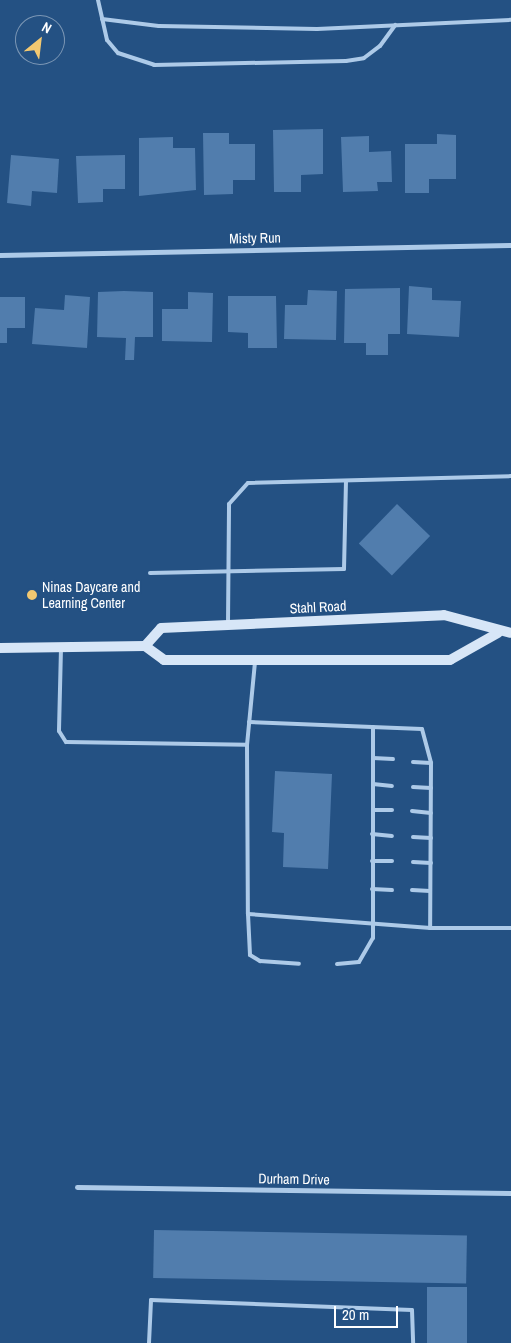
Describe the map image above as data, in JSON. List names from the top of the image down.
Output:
{
  "streets": {
    "street": ["Misty Run", "Stahl Road", "Durham Drive"]
  },
  "places": ["Ninas Daycare and Learning Center"],
  "scale_bar": "20 m",
  "north": "top right"
}
